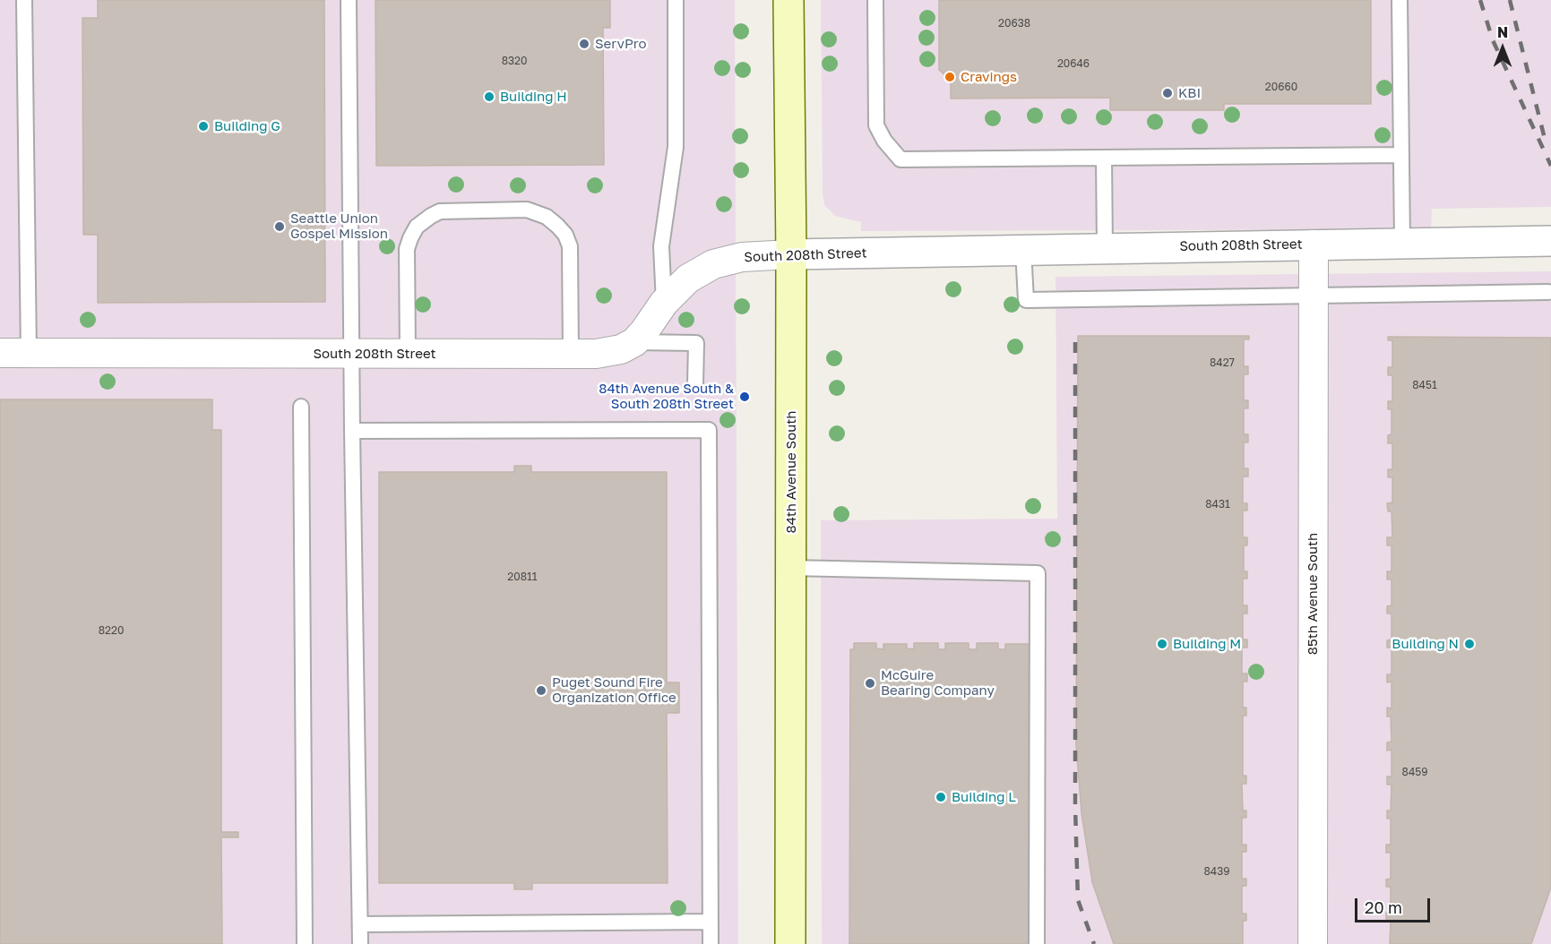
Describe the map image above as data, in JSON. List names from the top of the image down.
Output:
{
  "streets": {
    "main road": ["84th Avenue South"],
    "street": ["South 208th Street", "85th Avenue South"]
  },
  "crossings": [
    ["South 208th Street", "84th Avenue South"],
    ["South 208th Street", "85th Avenue South"]
  ],
  "places": [
    "ServPro",
    "Cravings",
    "KBI",
    "Building H",
    "Building G",
    "Seattle Union Gospel Mission",
    "84th Avenue South & South 208th Street",
    "Building M",
    "Building N",
    "McGuire Bearing Company",
    "Puget Sound Fire Organization Office",
    "Building L"
  ],
  "house_numbers": [
    "20638",
    "8320",
    "20646",
    "20660",
    "8427",
    "8451",
    "8431",
    "20811",
    "8220",
    "8459",
    "8439"
  ],
  "scale_bar": "20 m",
  "north": "top"
}
